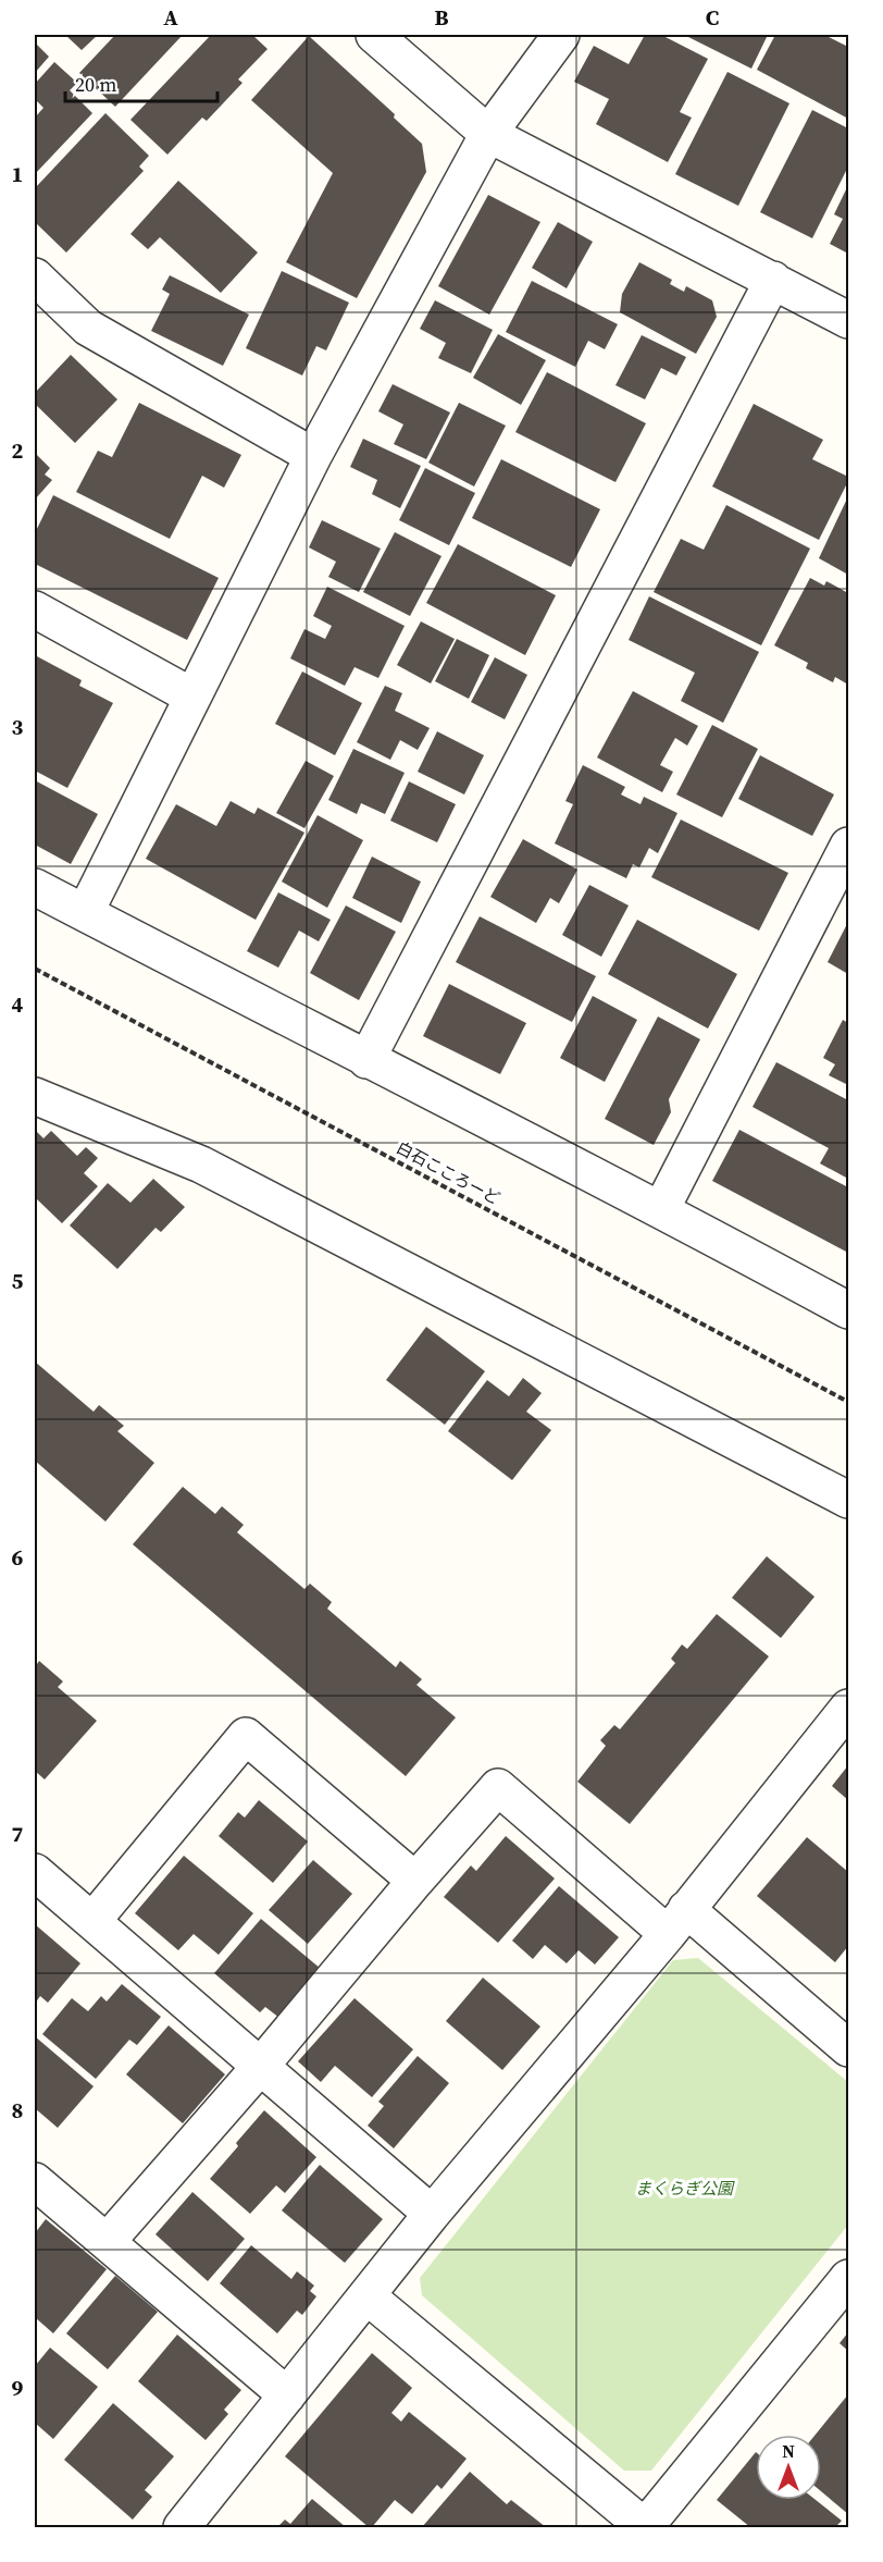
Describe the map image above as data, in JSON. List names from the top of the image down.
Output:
{
  "streets": {
    "path": ["白石こころーど"]
  },
  "parks": ["まくらぎ公園"],
  "scale_bar": "20 m",
  "north": "top",
  "grid": {
    "columns": ["A", "B", "C"],
    "rows": [
      "1",
      "2",
      "3",
      "4",
      "5",
      "6",
      "7",
      "8",
      "9"
    ]
  }
}
